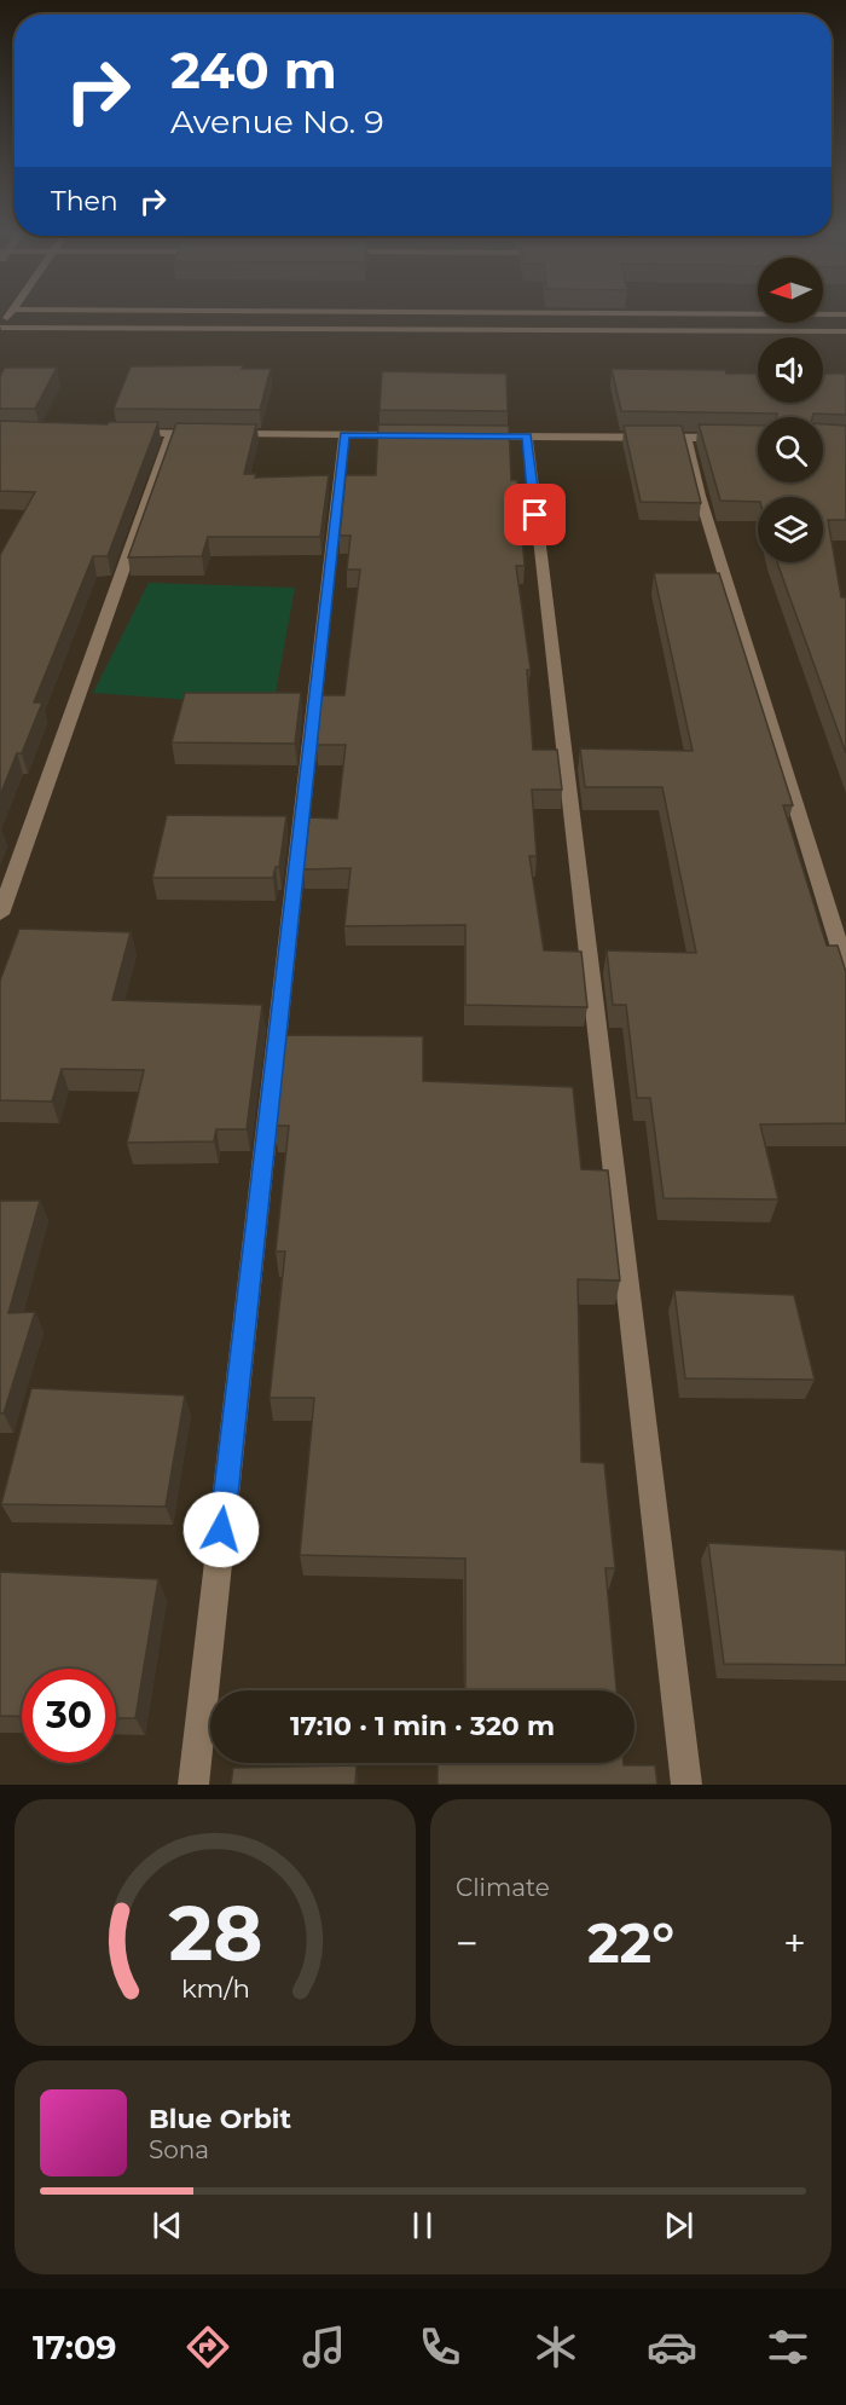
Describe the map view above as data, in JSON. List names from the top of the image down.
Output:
{
  "north": "left",
  "page": {
    "turn": ["240 m", "Avenue No. 9"],
    "then": "Then",
    "limit": "30",
    "trip": "17:10 · 1 min · 320 m",
    "tile": "Climate",
    "heat": ["−", "22°", "+"],
    "song": ["Blue Orbit", "Sona"],
    "tabs": "17:09",
    "gauge": ["28", "km/h"]
  }
}
